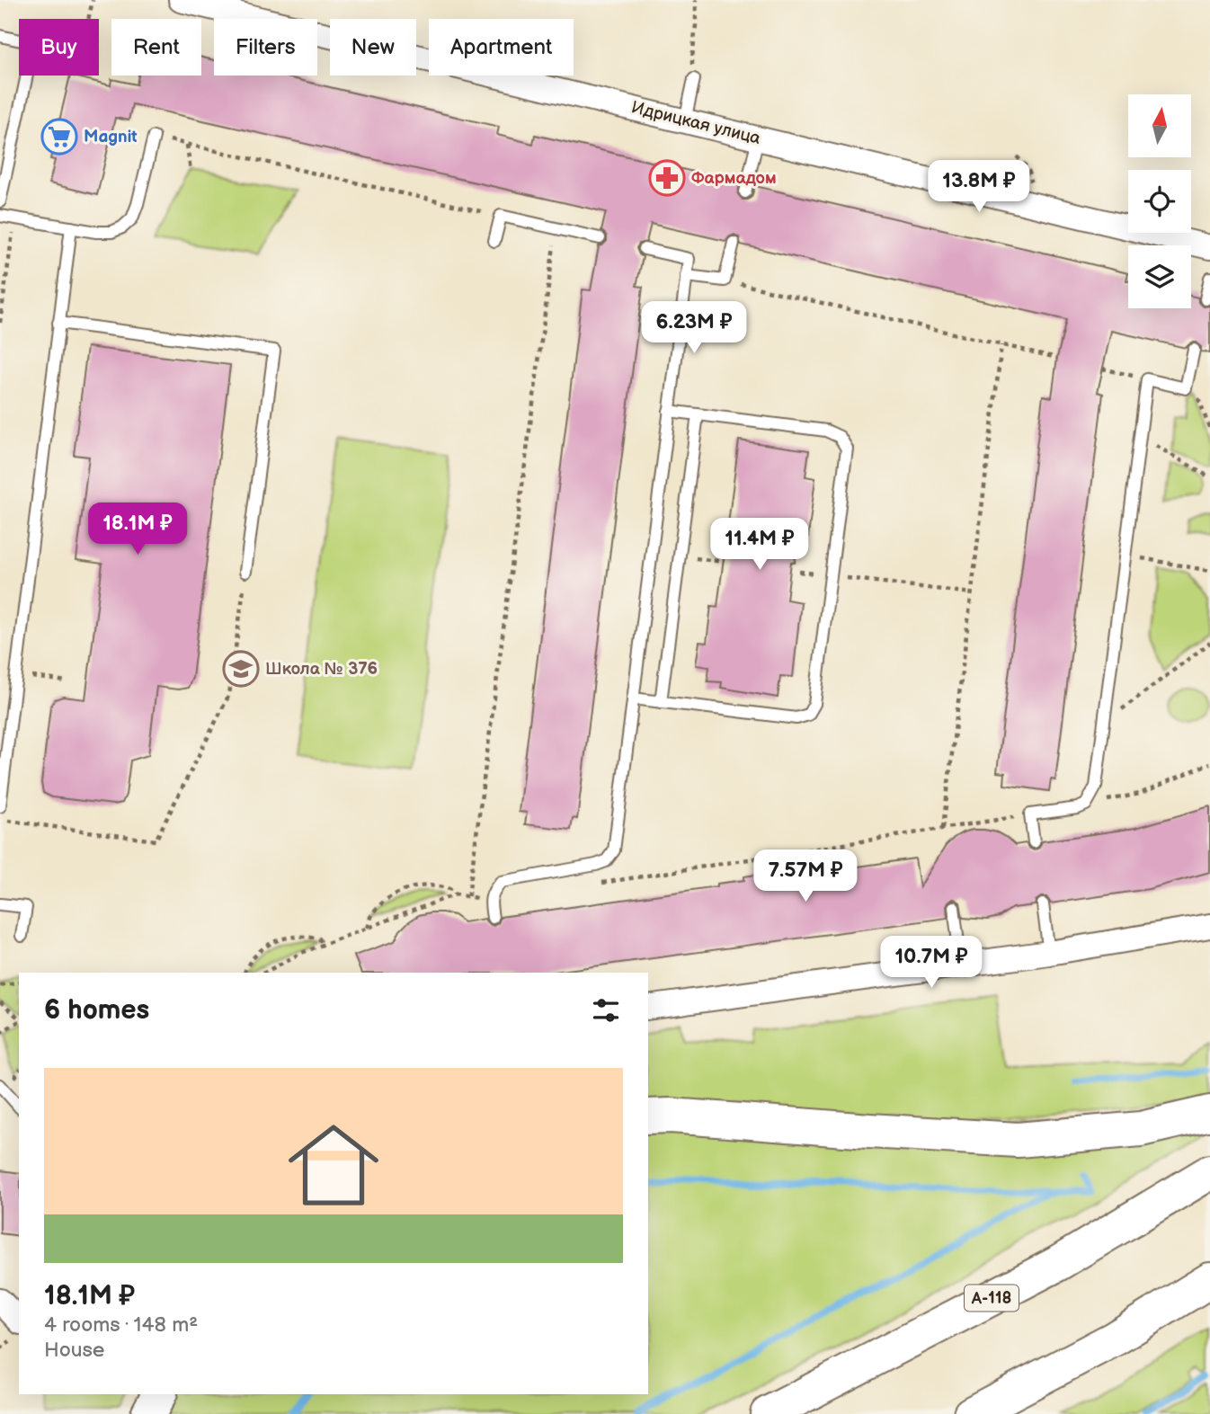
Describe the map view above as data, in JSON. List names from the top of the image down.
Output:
{
  "streets": {
    "highway": ["А-118"],
    "street": ["Идрицкая улица"]
  },
  "places": {
    "supermarket": ["Magnit"],
    "pharmacy": ["Фармадом"],
    "school or university": ["Школа № 376"]
  },
  "north": "top",
  "page": {
    "chip": [
      "Buy",
      "Rent",
      "Filters",
      "New",
      "Apartment"
    ],
    "price": [
      "13.8M ₽",
      "6.23M ₽",
      "18.1M ₽",
      "11.4M ₽",
      "7.57M ₽",
      "10.7M ₽"
    ],
    "heading": "6 homes",
    "list": [
      {
        "name": "18.1M ₽",
        "note": "4 rooms · 148 m² · House"
      }
    ]
  }
}
